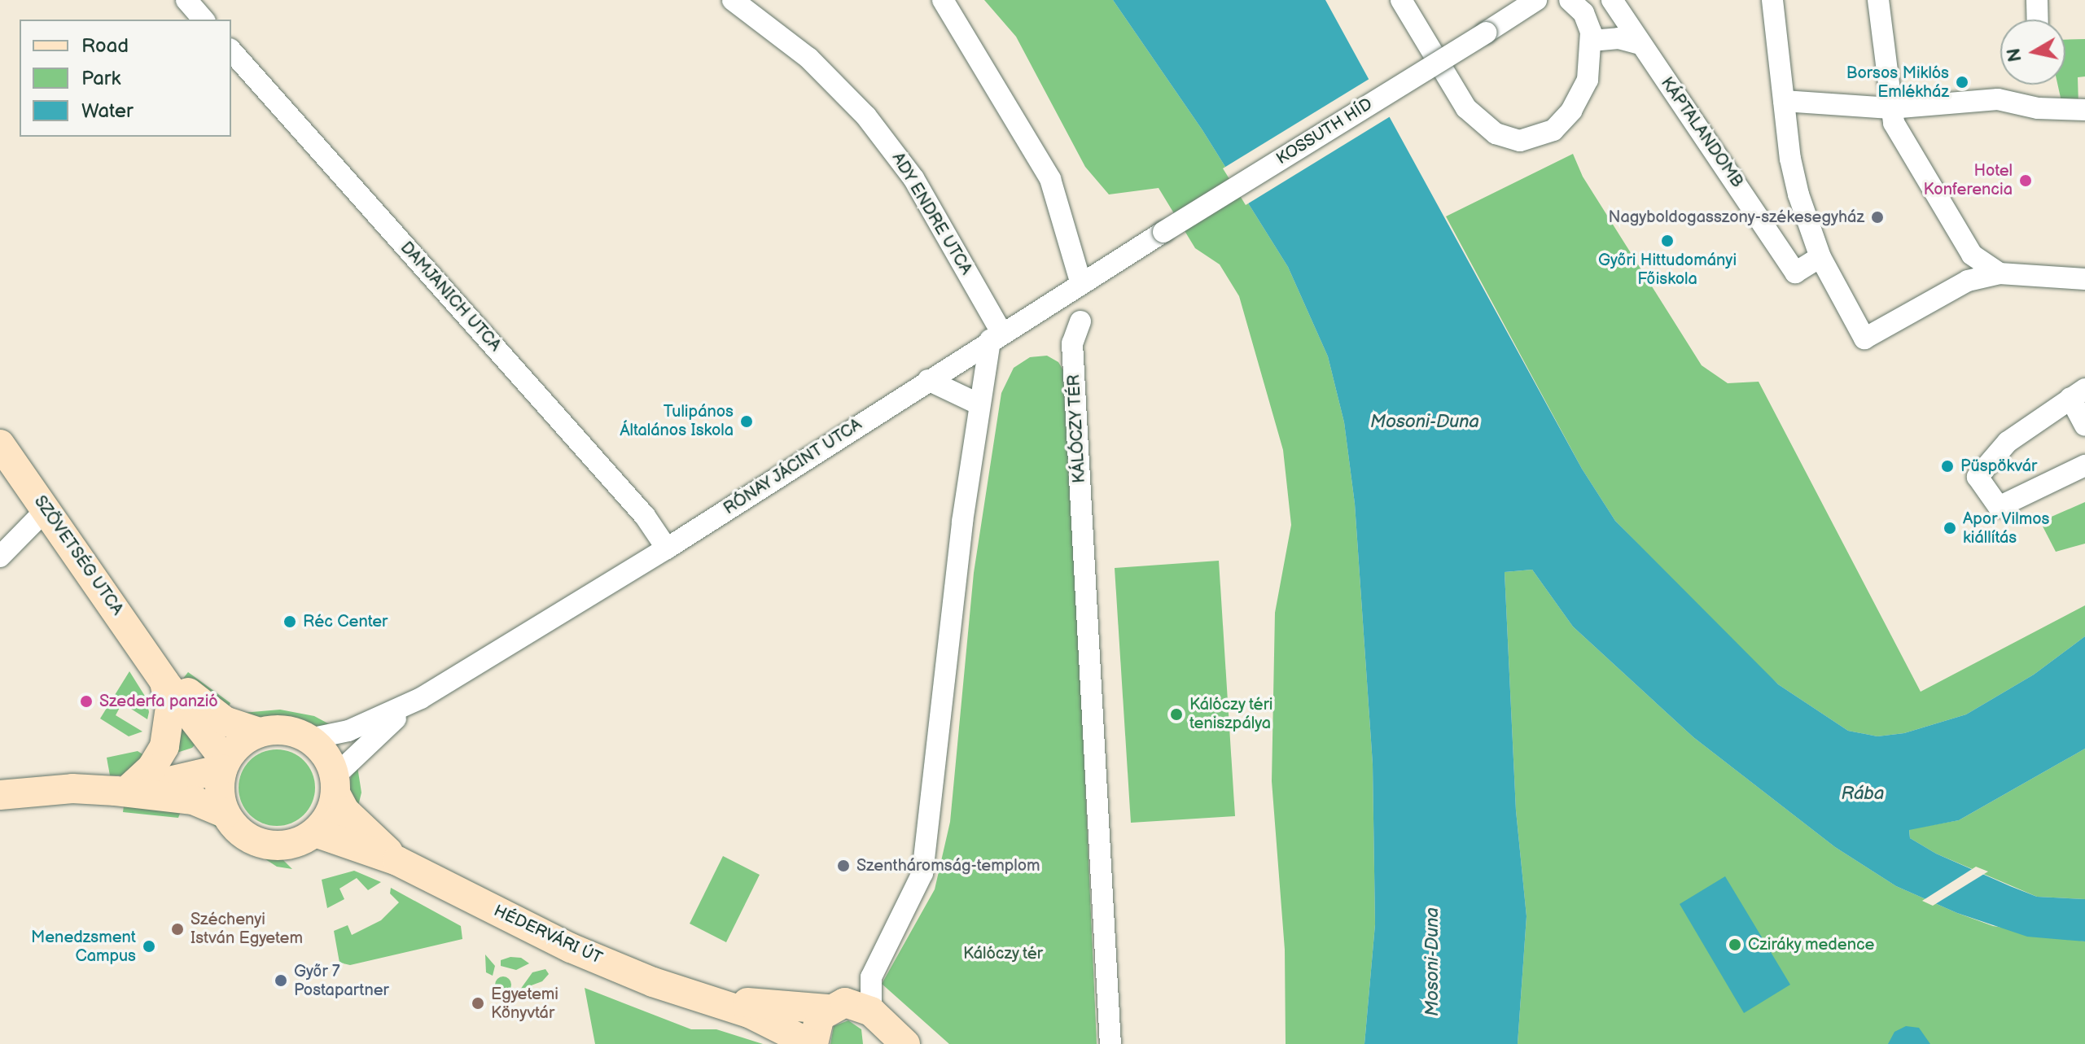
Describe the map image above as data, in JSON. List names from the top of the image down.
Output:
{
  "streets": {
    "street": [
      "KOSSUTH HÍD",
      "KÁPTALANDOMB",
      "ADY ENDRE UTCA",
      "DAMJANICH UTCA",
      "KÁLÓCZY TÉR",
      "RÓNAY JÁCINT UTCA",
      "SZÖVETSÉG UTCA",
      "HÉDERVÁRI ÚT"
    ]
  },
  "crossings": [
    ["KOSSUTH HÍD", "RÓNAY JÁCINT UTCA"],
    ["ADY ENDRE UTCA", "RÓNAY JÁCINT UTCA"],
    ["DAMJANICH UTCA", "RÓNAY JÁCINT UTCA"],
    ["RÓNAY JÁCINT UTCA", "SZÖVETSÉG UTCA"],
    ["RÓNAY JÁCINT UTCA", "HÉDERVÁRI ÚT"],
    ["SZÖVETSÉG UTCA", "HÉDERVÁRI ÚT"]
  ],
  "water": ["Mosoni-Duna", "Rába"],
  "parks": ["Kálóczy tér"],
  "places": [
    "Borsos Miklós Emlékház",
    "Hotel Konferencia",
    "Nagyboldogasszony-székesegyház",
    "Győri Hittudományi Főiskola",
    "Tulipános Általános Iskola",
    "Püspökvár",
    "Apor Vilmos kiállítás",
    "Réc Center",
    "Szederfa panzió",
    "Kálóczy téri teniszpálya",
    "Szentháromság-templom",
    "Széchenyi István Egyetem",
    "Cziráky medence",
    "Menedzsment Campus",
    "Győr 7 Postapartner",
    "Egyetemi Könyvtár"
  ],
  "legend": ["Road", "Park", "Water"],
  "north": "left"
}
